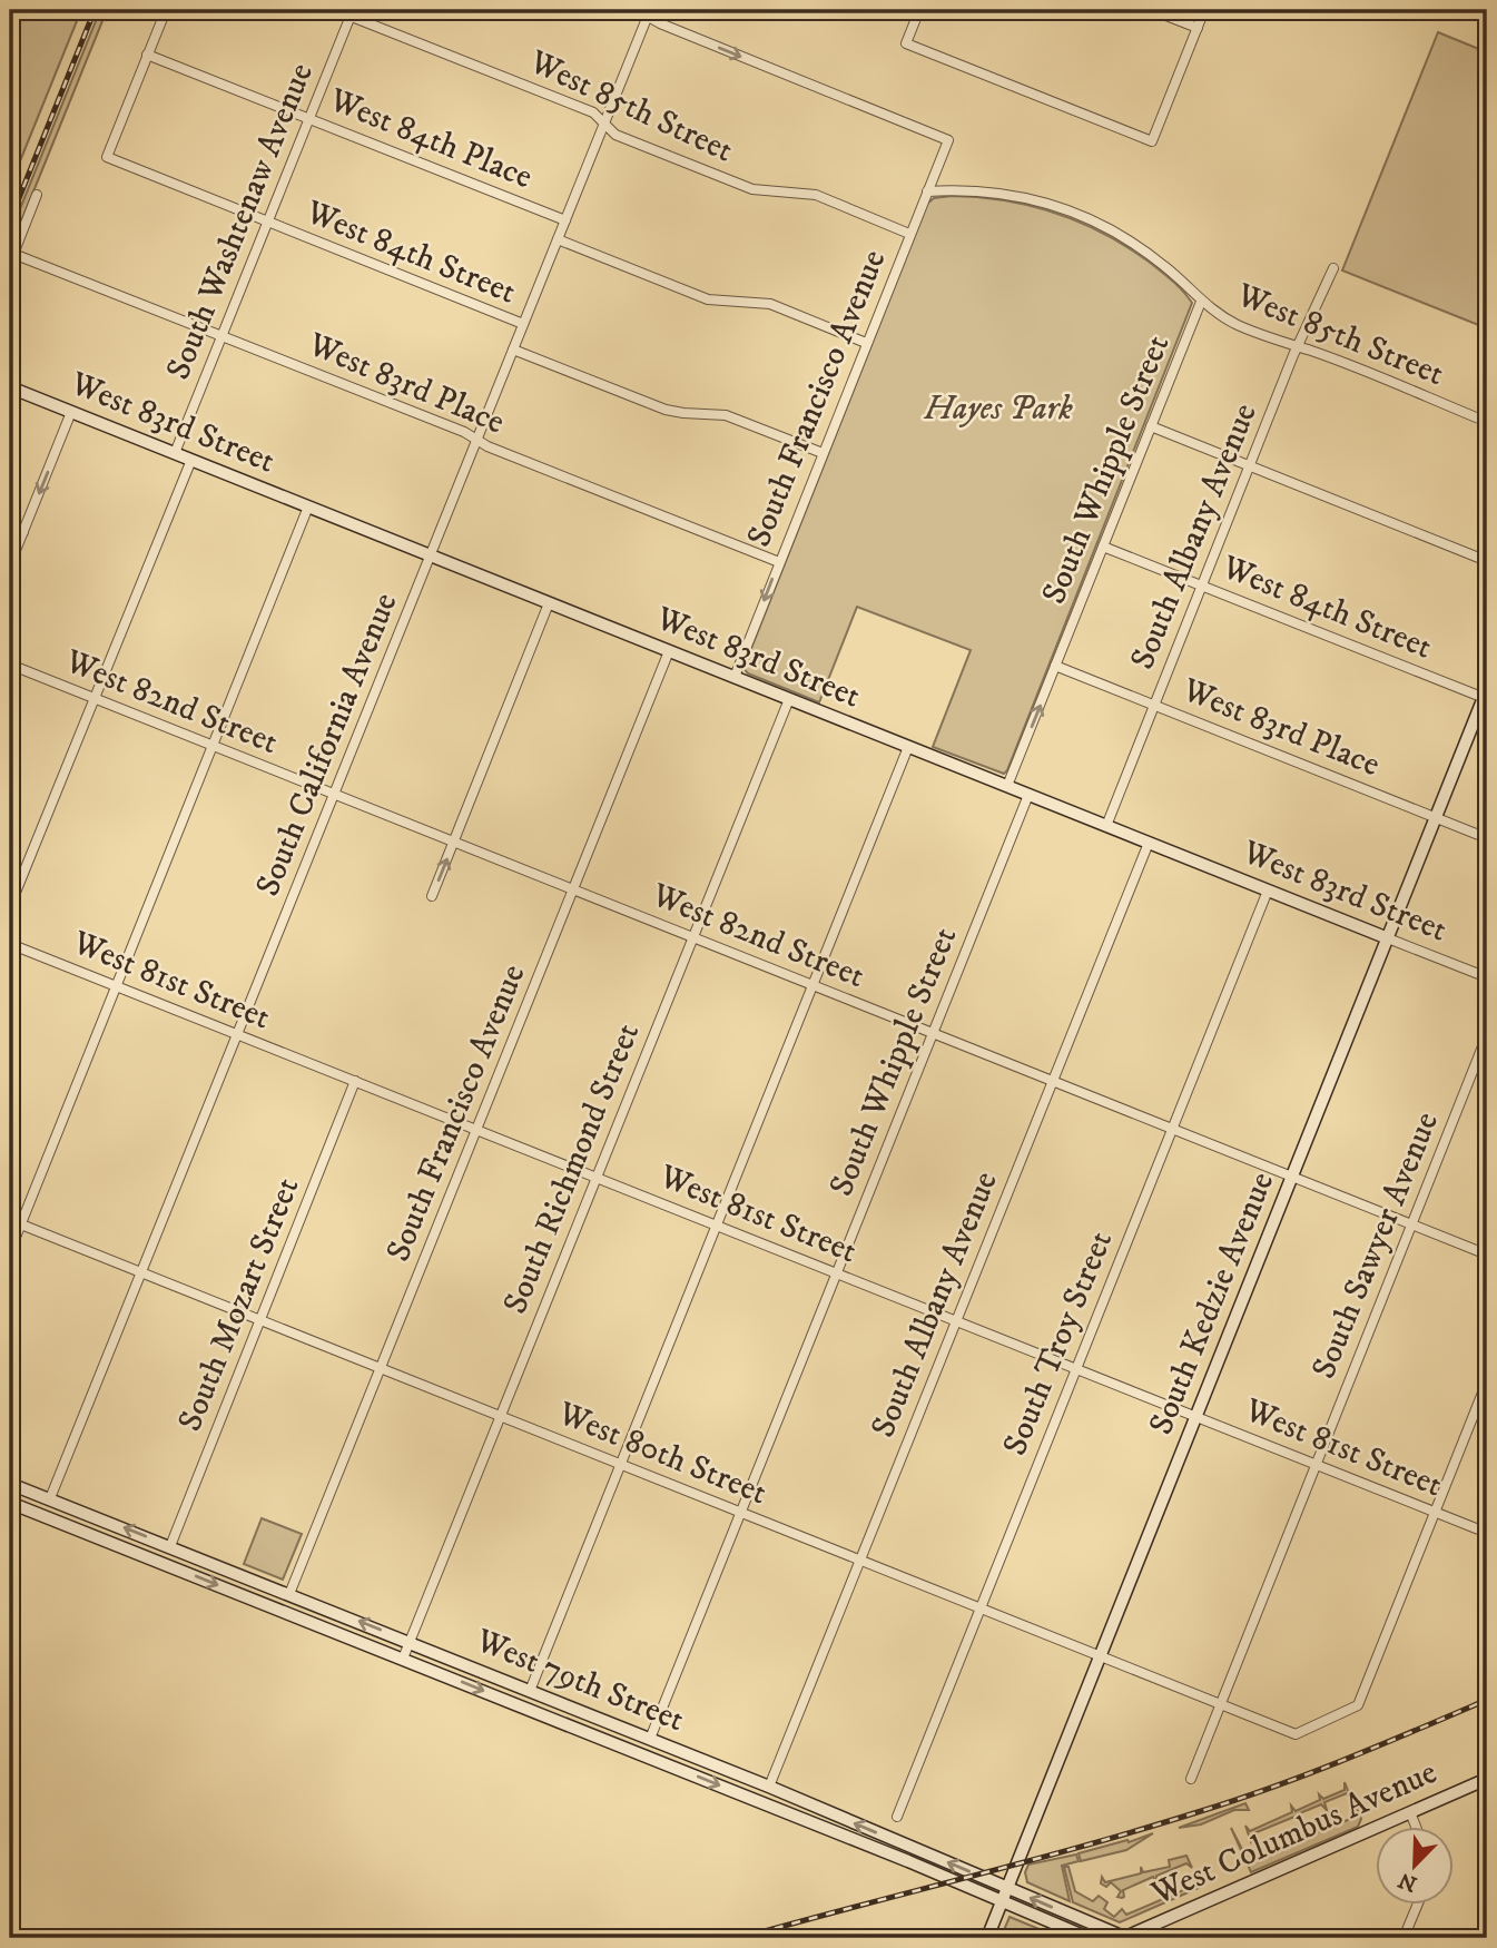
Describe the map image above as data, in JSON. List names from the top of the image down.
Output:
{
  "streets": {
    "main road": [
      "West 83rd Street",
      "South Kedzie Avenue",
      "West 79th Street",
      "West Columbus Avenue"
    ],
    "street": [
      "West 85th Street",
      "West 84th Place",
      "South Washtenaw Avenue",
      "West 84th Street",
      "West 83rd Place",
      "South Francisco Avenue",
      "South Whipple Street",
      "South Albany Avenue",
      "West 82nd Street",
      "South California Avenue",
      "West 81st Street",
      "South Richmond Street",
      "South Sawyer Avenue",
      "South Mozart Street",
      "South Troy Street",
      "West 80th Street"
    ]
  },
  "crossings": [
    ["West 85th Street", "South Washtenaw Avenue"],
    ["West 85th Street", "South Francisco Avenue"],
    ["West 85th Street", "South Whipple Street"],
    ["West 85th Street", "South Albany Avenue"],
    ["West 85th Street", "South California Avenue"],
    ["West 84th Place", "South Washtenaw Avenue"],
    ["West 84th Place", "West 84th Street"],
    ["West 84th Place", "South California Avenue"],
    ["South Washtenaw Avenue", "West 84th Street"],
    ["South Washtenaw Avenue", "West 83rd Place"],
    ["South Washtenaw Avenue", "West 83rd Street"],
    ["West 84th Street", "South Francisco Avenue"],
    ["West 84th Street", "South Whipple Street"],
    ["West 84th Street", "South Albany Avenue"],
    ["West 84th Street", "South California Avenue"],
    ["West 84th Street", "South Kedzie Avenue"],
    ["West 83rd Place", "South Francisco Avenue"],
    ["West 83rd Place", "South Whipple Street"],
    ["West 83rd Place", "South Albany Avenue"],
    ["West 83rd Place", "South California Avenue"],
    ["West 83rd Place", "South Kedzie Avenue"],
    ["South Francisco Avenue", "West 83rd Street"],
    ["South Francisco Avenue", "West 82nd Street"],
    ["South Francisco Avenue", "South California Avenue"],
    ["South Francisco Avenue", "West 81st Street"],
    ["South Francisco Avenue", "West 80th Street"],
    ["South Francisco Avenue", "West 79th Street"],
    ["West 83rd Street", "South Whipple Street"],
    ["West 83rd Street", "South Albany Avenue"],
    ["West 83rd Street", "South California Avenue"],
    ["West 83rd Street", "South Richmond Street"],
    ["West 83rd Street", "South Kedzie Avenue"],
    ["West 83rd Street", "South Troy Street"],
    ["South Whipple Street", "West 82nd Street"],
    ["South Whipple Street", "West 81st Street"],
    ["South Whipple Street", "West 80th Street"],
    ["South Whipple Street", "West 79th Street"],
    ["South Albany Avenue", "West 82nd Street"],
    ["South Albany Avenue", "West 81st Street"],
    ["South Albany Avenue", "West 80th Street"],
    ["South Albany Avenue", "West 79th Street"],
    ["West 82nd Street", "South California Avenue"],
    ["West 82nd Street", "South Richmond Street"],
    ["West 82nd Street", "South Sawyer Avenue"],
    ["West 82nd Street", "South Kedzie Avenue"],
    ["West 82nd Street", "South Troy Street"],
    ["South California Avenue", "West 81st Street"],
    ["South California Avenue", "West 80th Street"],
    ["South California Avenue", "West 79th Street"],
    ["West 81st Street", "South Richmond Street"],
    ["West 81st Street", "South Sawyer Avenue"],
    ["West 81st Street", "South Kedzie Avenue"],
    ["West 81st Street", "South Mozart Street"],
    ["West 81st Street", "South Troy Street"],
    ["West 81st Street", "West 80th Street"],
    ["South Richmond Street", "West 80th Street"],
    ["South Richmond Street", "West 79th Street"],
    ["South Sawyer Avenue", "West 80th Street"],
    ["South Kedzie Avenue", "West 80th Street"],
    ["South Kedzie Avenue", "West 79th Street"],
    ["South Mozart Street", "West 80th Street"],
    ["South Mozart Street", "West 79th Street"],
    ["South Troy Street", "West 80th Street"],
    ["West 79th Street", "West Columbus Avenue"]
  ],
  "parks": ["Hayes Park"],
  "north": "bottom left"
}
